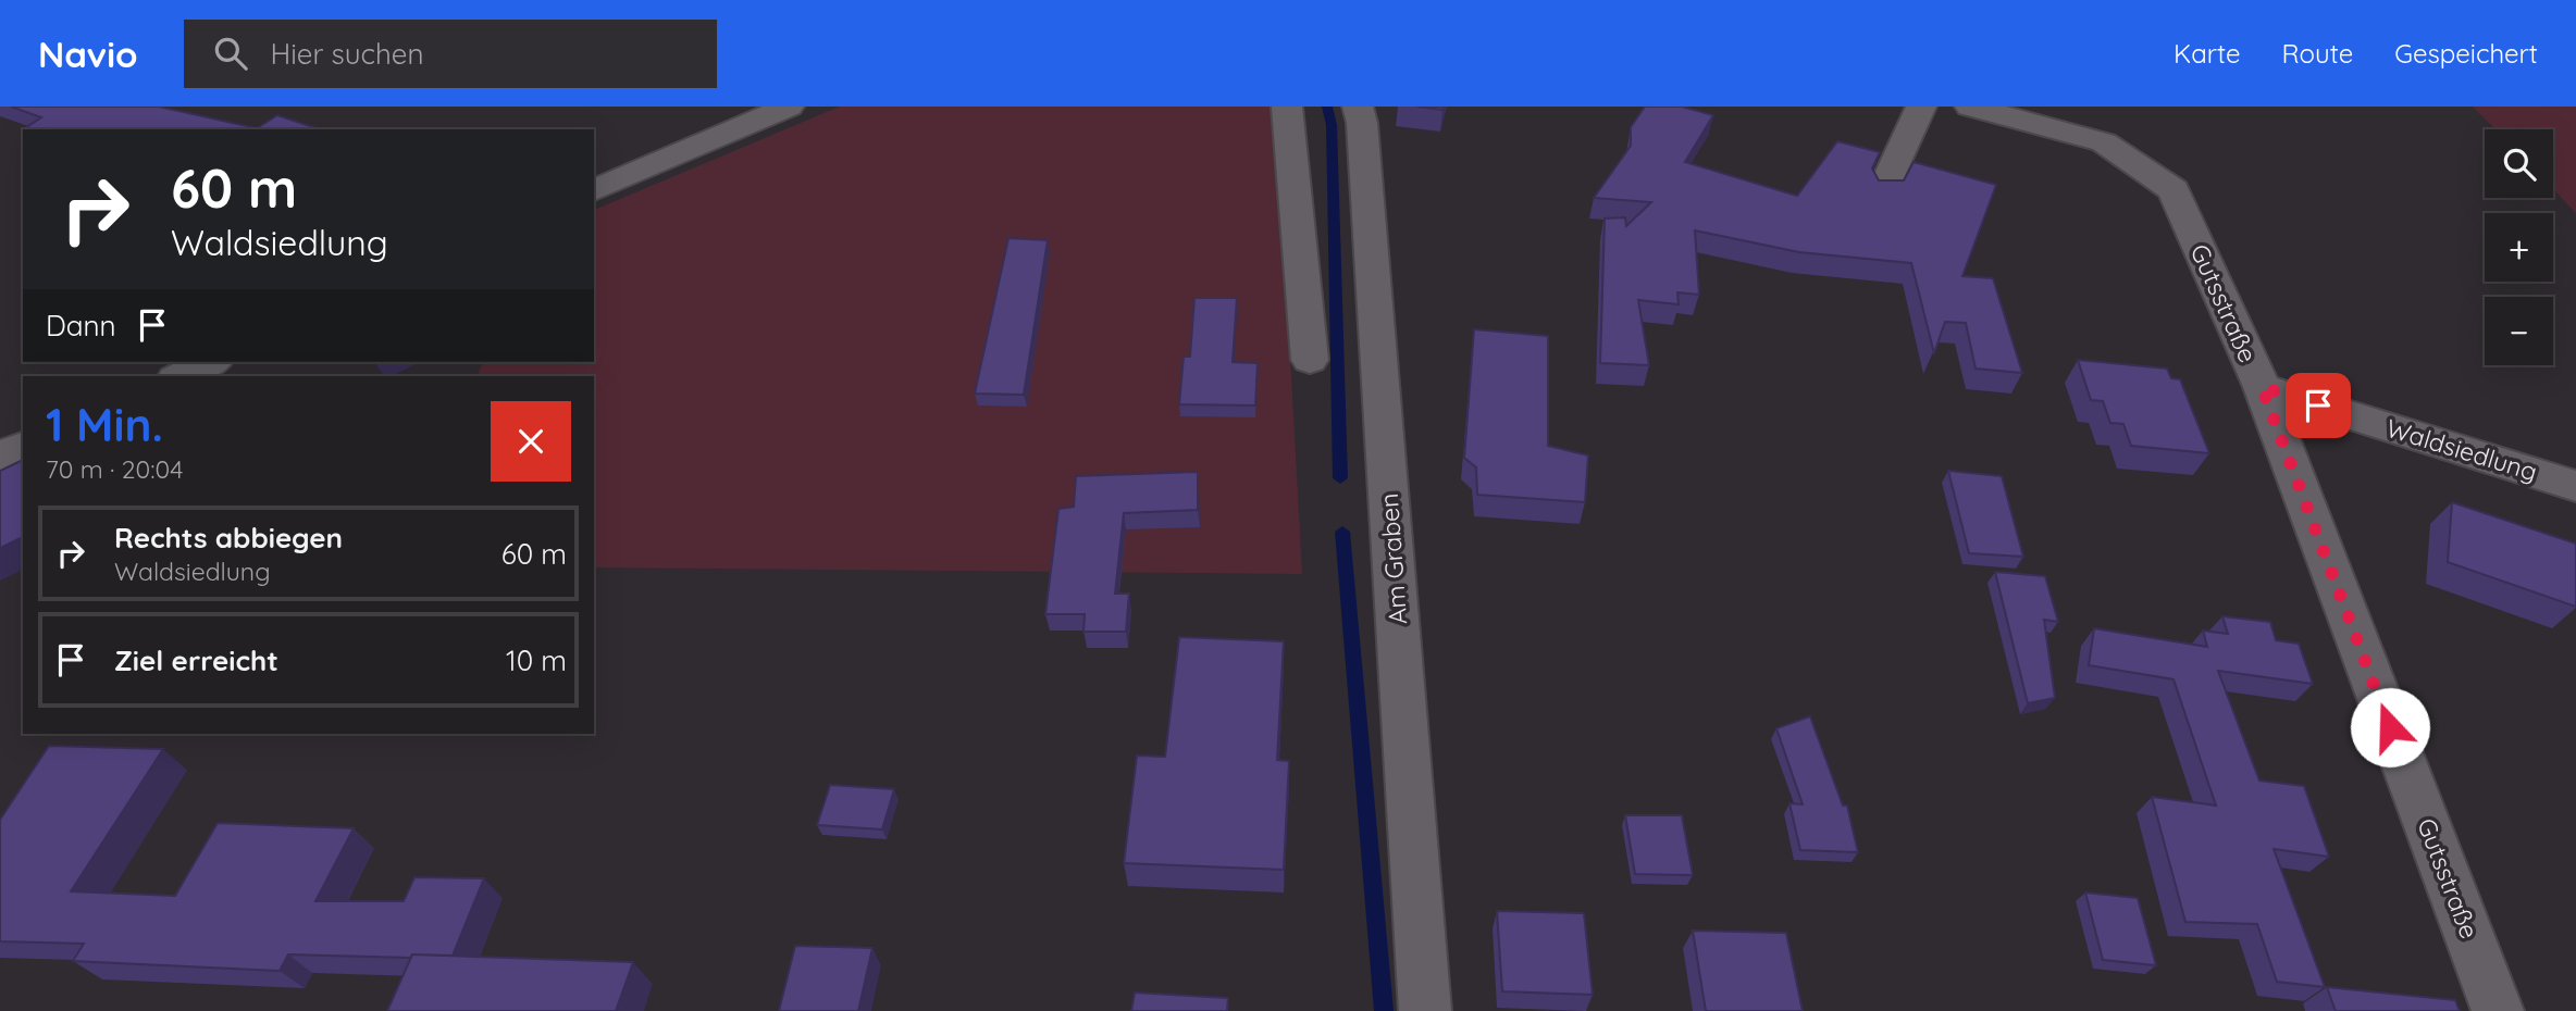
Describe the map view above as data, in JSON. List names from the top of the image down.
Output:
{
  "streets": {
    "street": ["Gutsstraße", "Waldsiedlung", "Am Graben"]
  },
  "crossings": [
    ["Gutsstraße", "Waldsiedlung"]
  ],
  "page": {
    "header": "Navio",
    "search": "Hier suchen",
    "nav": ["Karte", "Route", "Gespeichert"],
    "map_buttons": ["+", "−"],
    "turn": ["60 m", "Waldsiedlung"],
    "then": "Dann",
    "heading": ["1 Min.", "70 m · 20:04"],
    "list": [
      {
        "name": "Rechts abbiegen",
        "note": "Waldsiedlung",
        "value": "60 m"
      },
      {
        "name": "Ziel erreicht",
        "value": "10 m"
      }
    ]
  }
}
